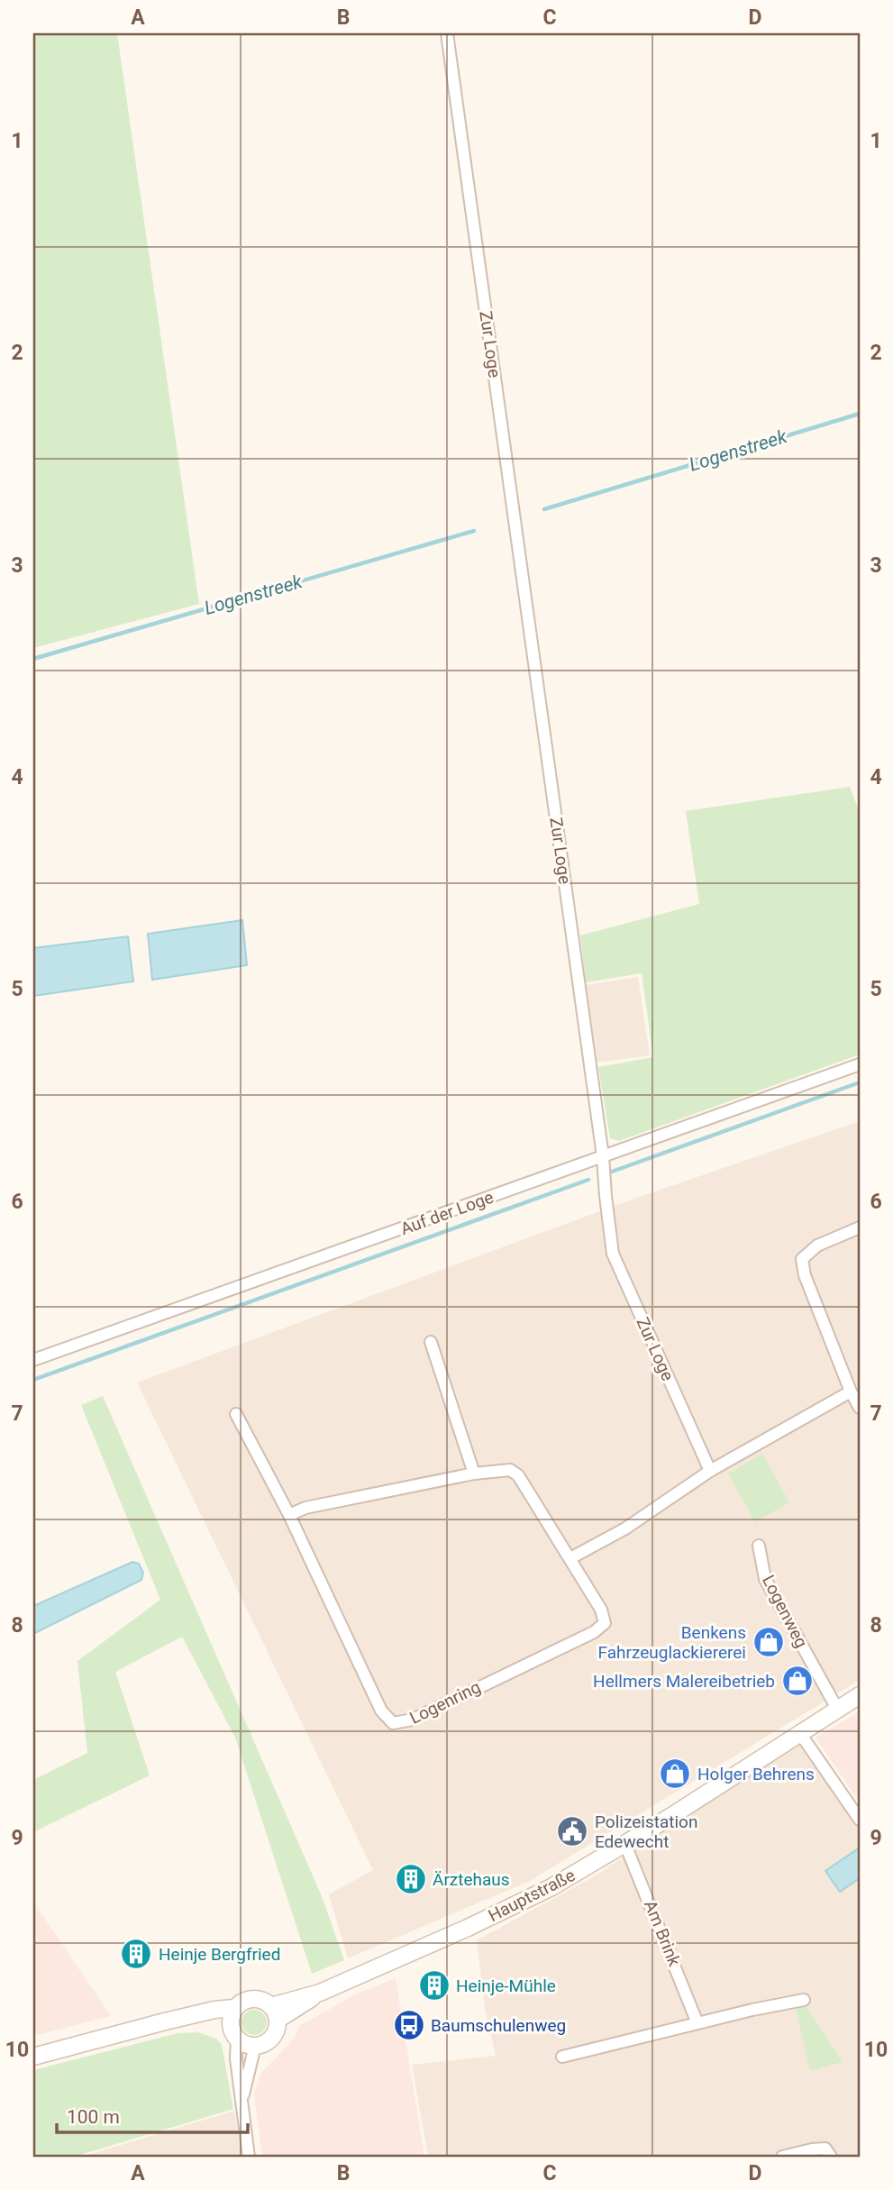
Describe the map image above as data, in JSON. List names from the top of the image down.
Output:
{
  "streets": {
    "main road": ["Hauptstraße"],
    "street": [
      "Zur Loge",
      "Auf der Loge",
      "Logenweg",
      "Logenring",
      "Am Brink"
    ]
  },
  "crossings": [
    ["Zur Loge", "Auf der Loge"],
    ["Logenweg", "Hauptstraße"],
    ["Hauptstraße", "Am Brink"]
  ],
  "water": ["Logenstreek"],
  "places": {
    "shop": ["Benkens Fahrzeuglackiererei", "Hellmers Malereibetrieb", "Holger Behrens"],
    "public building": ["Polizeistation Edewecht"],
    "building": ["Ärztehaus", "Heinje Bergfried", "Heinje-Mühle"],
    "bus stop": ["Baumschulenweg"]
  },
  "scale_bar": "100 m",
  "grid": {
    "columns": [
      "A",
      "B",
      "C",
      "D"
    ],
    "rows": [
      "1",
      "2",
      "3",
      "4",
      "5",
      "6",
      "7",
      "8",
      "9",
      "10"
    ]
  }
}
